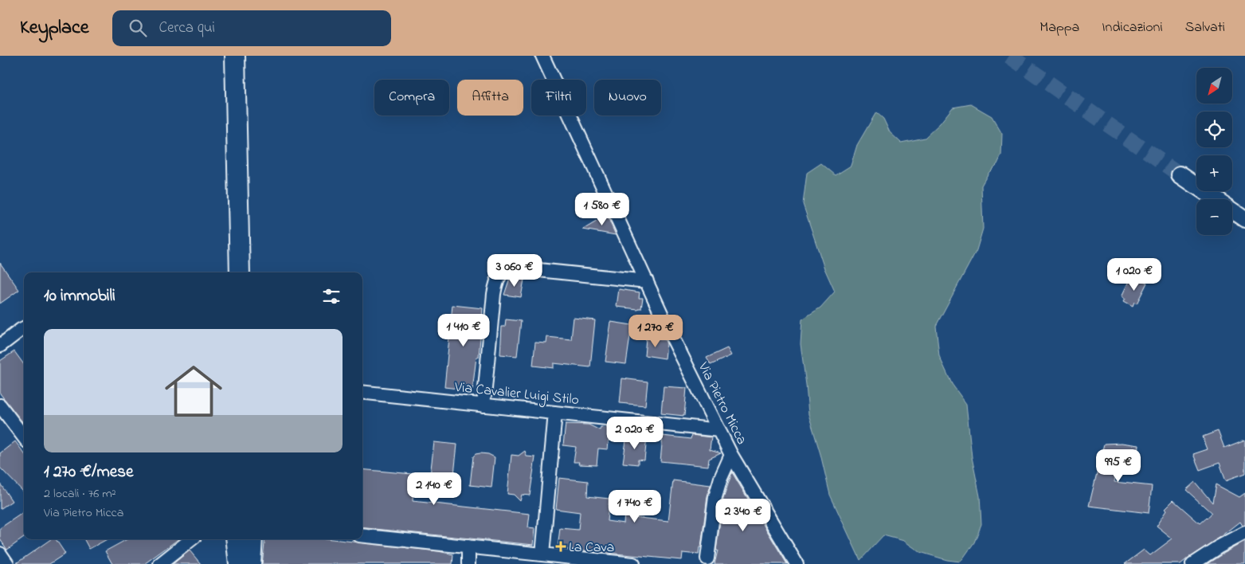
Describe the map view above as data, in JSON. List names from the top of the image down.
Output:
{
  "streets": {
    "street": ["Via Cavalier Luigi Stilo", "Via Pietro Micca"]
  },
  "crossings": [
    ["Via Cavalier Luigi Stilo", "Via Pietro Micca"]
  ],
  "places": {
    "health": ["La Cava"]
  },
  "north": "bottom left",
  "page": {
    "header": "Keyplace",
    "search": "Cerca qui",
    "nav": ["Mappa", "Indicazioni", "Salvati"],
    "map_buttons": ["+", "−"],
    "chip": [
      "Compra",
      "Affitta",
      "Filtri",
      "Nuovo"
    ],
    "price": [
      "1 580 €",
      "3 060 €",
      "1 020 €",
      "1 410 €",
      "1 270 €",
      "2 020 €",
      "995 €",
      "2 140 €",
      "1 740 €",
      "2 340 €"
    ],
    "heading": "10 immobili",
    "list": [
      {
        "name": "1 270 €/mese",
        "note": "2 locali · 76 m² · Via Pietro Micca"
      }
    ]
  }
}
